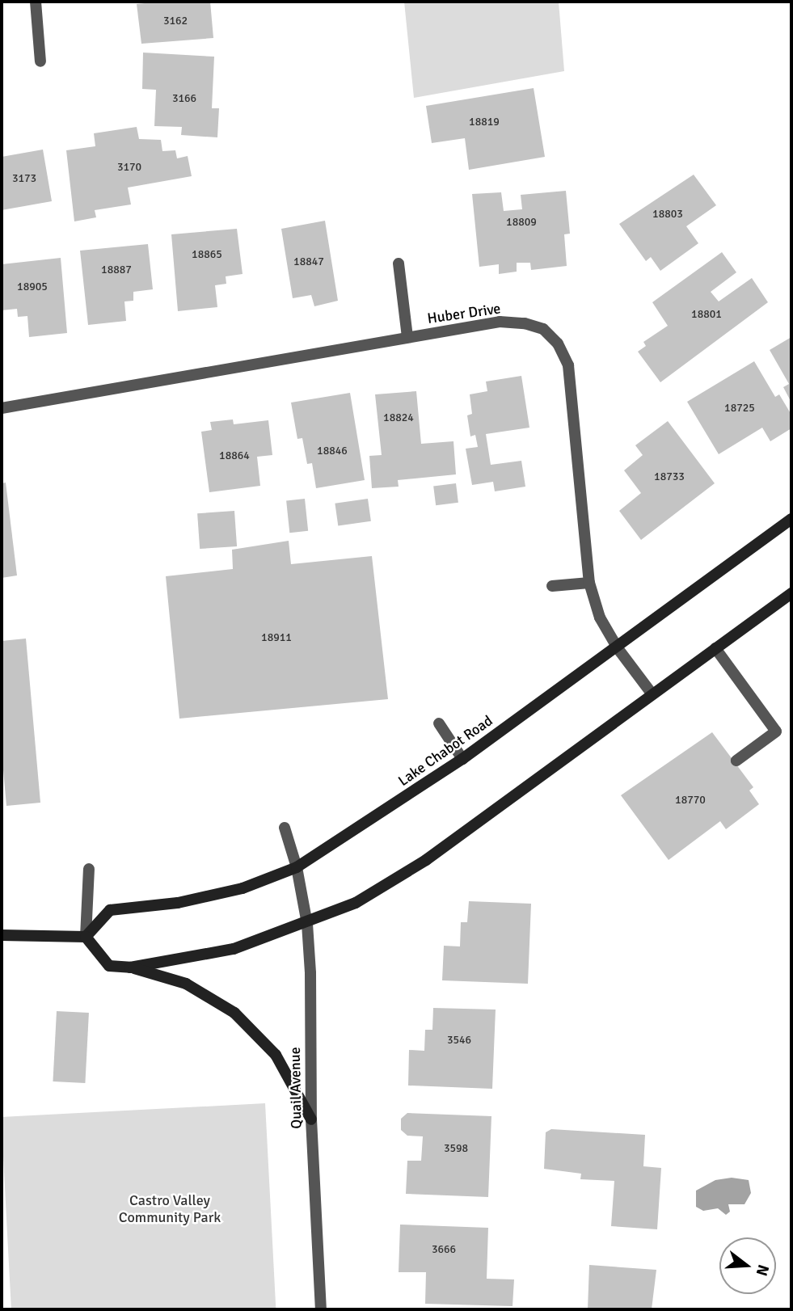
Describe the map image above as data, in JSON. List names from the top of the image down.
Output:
{
  "streets": {
    "main road": ["Lake Chabot Road"],
    "street": ["Huber Drive", "Quail Avenue"]
  },
  "crossings": [
    ["Huber Drive", "Lake Chabot Road"],
    ["Lake Chabot Road", "Quail Avenue"]
  ],
  "parks": ["Castro Valley Community Park"],
  "house_numbers": [
    "3162",
    "3166",
    "18819",
    "3170",
    "3173",
    "18803",
    "18809",
    "18865",
    "18847",
    "18887",
    "18905",
    "18801",
    "18725",
    "18824",
    "18846",
    "18864",
    "18733",
    "18911",
    "18770",
    "3546",
    "3598",
    "3666"
  ],
  "north": "right"
}
